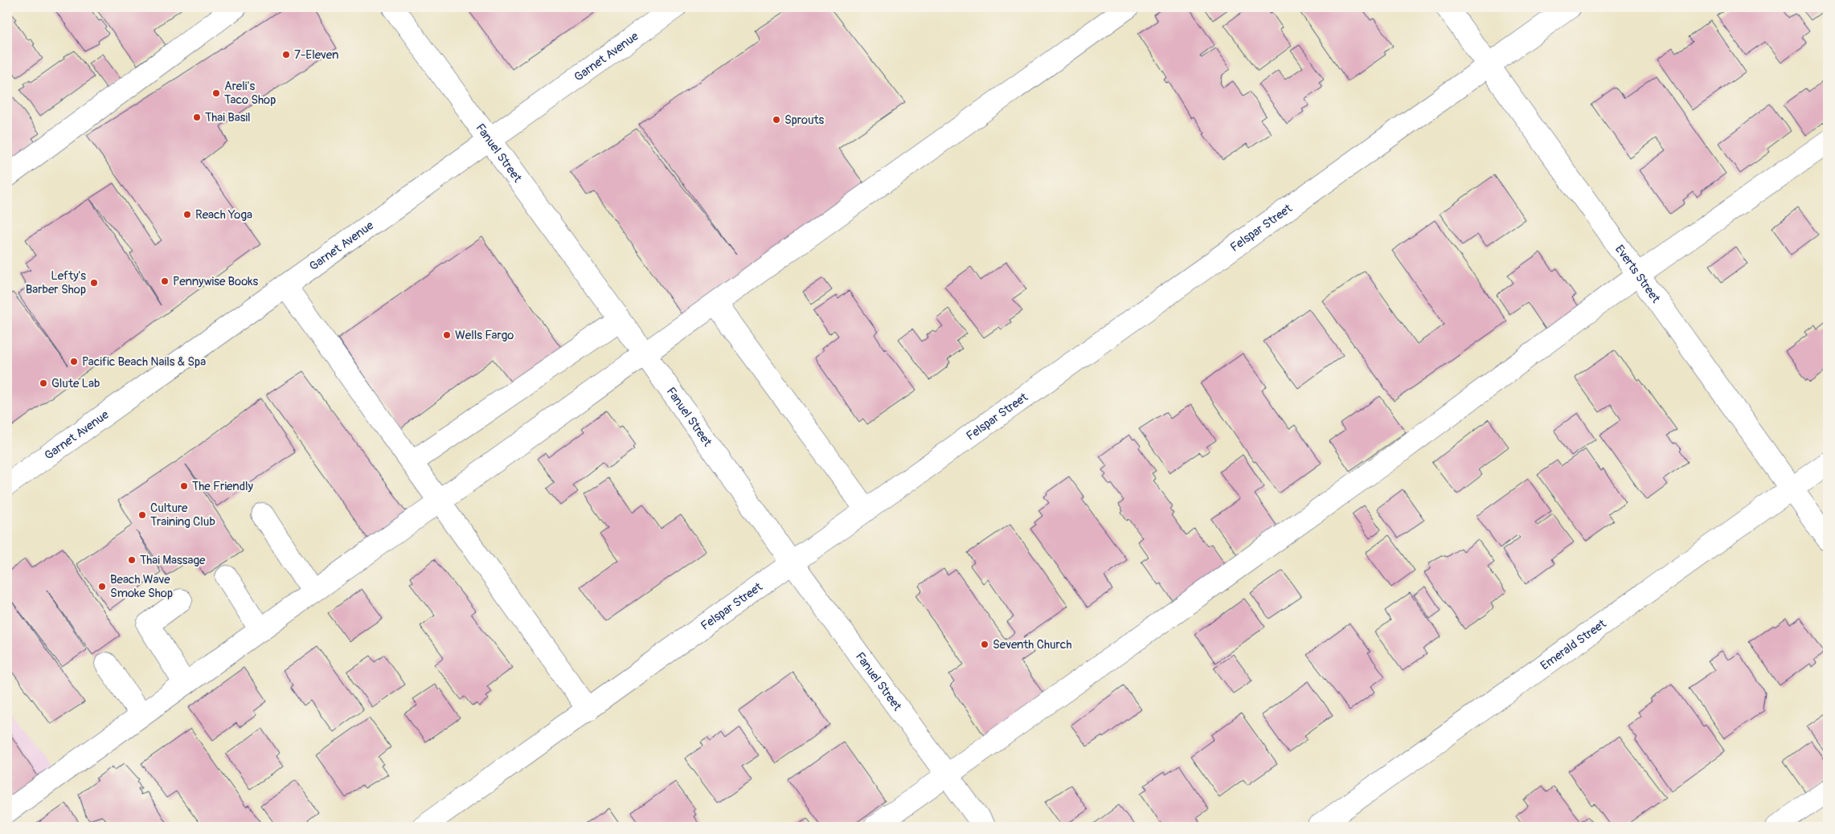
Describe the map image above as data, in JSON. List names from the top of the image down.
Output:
{
  "streets": {
    "street": [
      "Garnet Avenue",
      "Fanuel Street",
      "Felspar Street",
      "Everts Street",
      "Emerald Street"
    ]
  },
  "crossings": [
    ["Garnet Avenue", "Fanuel Street"],
    ["Fanuel Street", "Felspar Street"],
    ["Felspar Street", "Everts Street"],
    ["Everts Street", "Emerald Street"]
  ],
  "places": [
    "7-Eleven",
    "Areli's Taco Shop",
    "Thai Basil",
    "Sprouts",
    "Reach Yoga",
    "Pennywise Books",
    "Lefty's Barber Shop",
    "Wells Fargo",
    "Pacific Beach Nails & Spa",
    "Glute Lab",
    "The Friendly",
    "Culture Training Club",
    "Thai Massage",
    "Beach Wave Smoke Shop",
    "Seventh Church"
  ]
}
